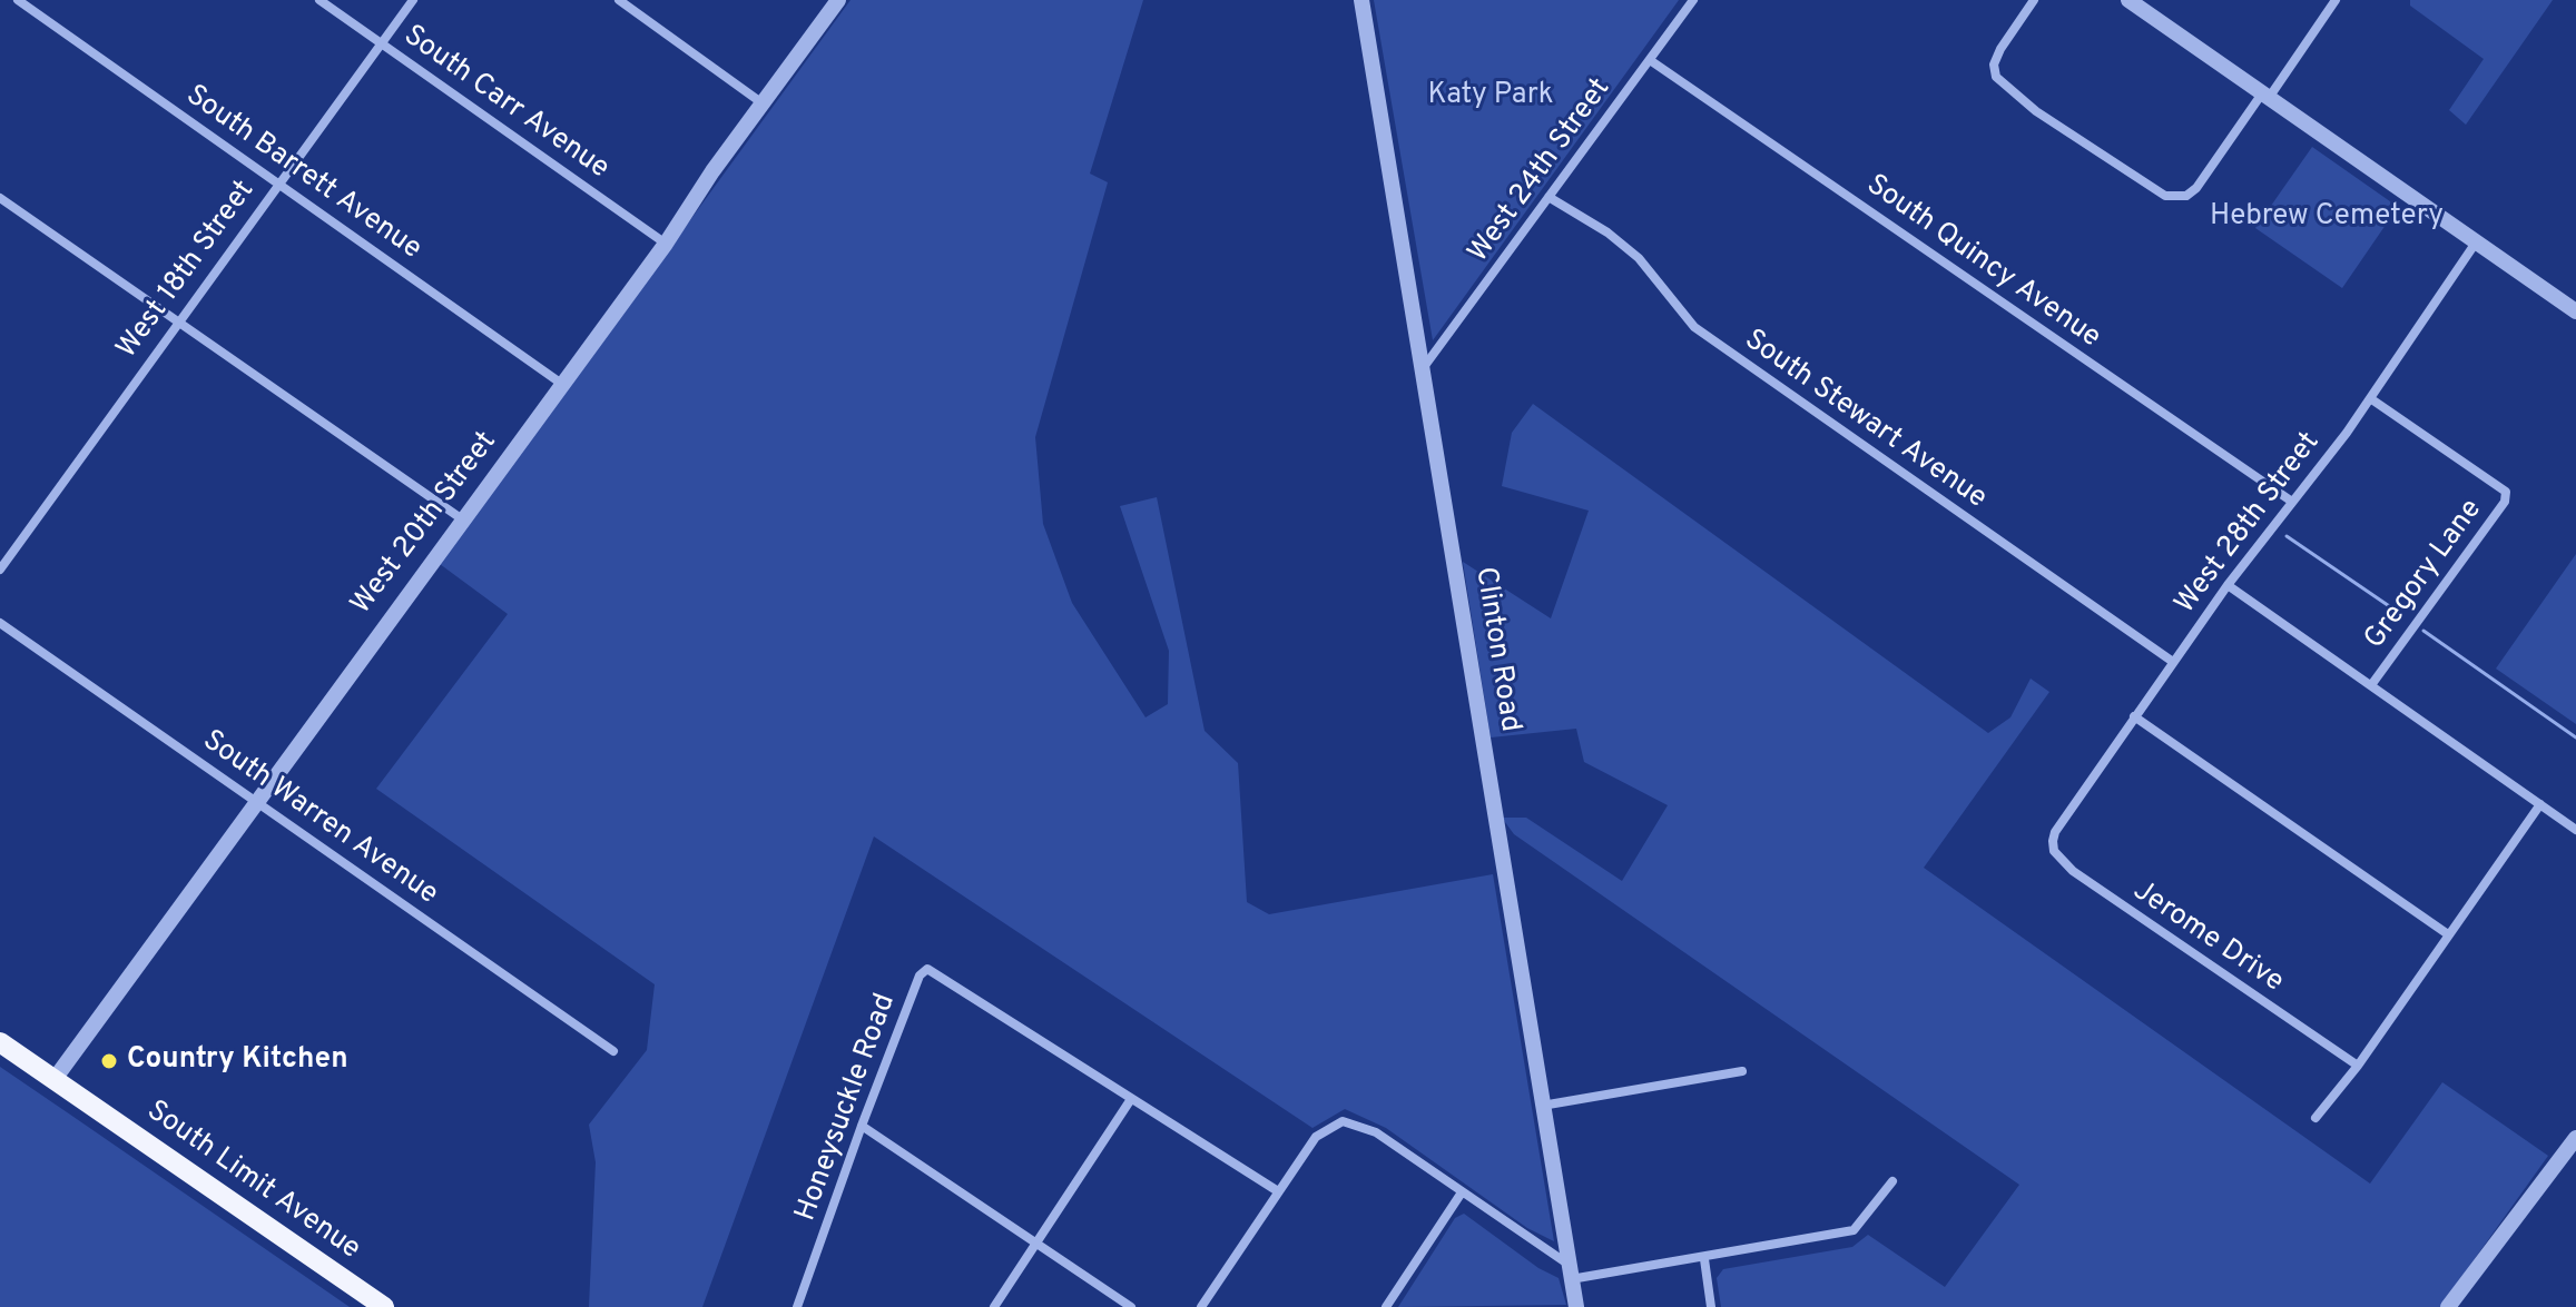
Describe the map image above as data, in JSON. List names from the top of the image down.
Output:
{
  "streets": {
    "highway": ["South Limit Avenue"],
    "street": [
      "South Carr Avenue",
      "West 24th Street",
      "South Barrett Avenue",
      "South Quincy Avenue",
      "West 18th Street",
      "South Stewart Avenue",
      "West 20th Street",
      "West 28th Street",
      "Gregory Lane",
      "Clinton Road",
      "South Warren Avenue",
      "Jerome Drive",
      "Honeysuckle Road"
    ]
  },
  "crossings": [
    ["South Carr Avenue", "West 18th Street"],
    ["South Carr Avenue", "West 20th Street"],
    ["West 24th Street", "South Quincy Avenue"],
    ["West 24th Street", "South Stewart Avenue"],
    ["West 24th Street", "Clinton Road"],
    ["South Barrett Avenue", "West 18th Street"],
    ["South Barrett Avenue", "West 20th Street"],
    ["South Quincy Avenue", "West 28th Street"],
    ["South Stewart Avenue", "West 28th Street"],
    ["West 20th Street", "South Warren Avenue"],
    ["West 20th Street", "South Limit Avenue"],
    ["West 28th Street", "Gregory Lane"],
    ["West 28th Street", "Jerome Drive"]
  ],
  "parks": ["Katy Park", "Hebrew Cemetery"],
  "places": ["Country Kitchen"]
}
